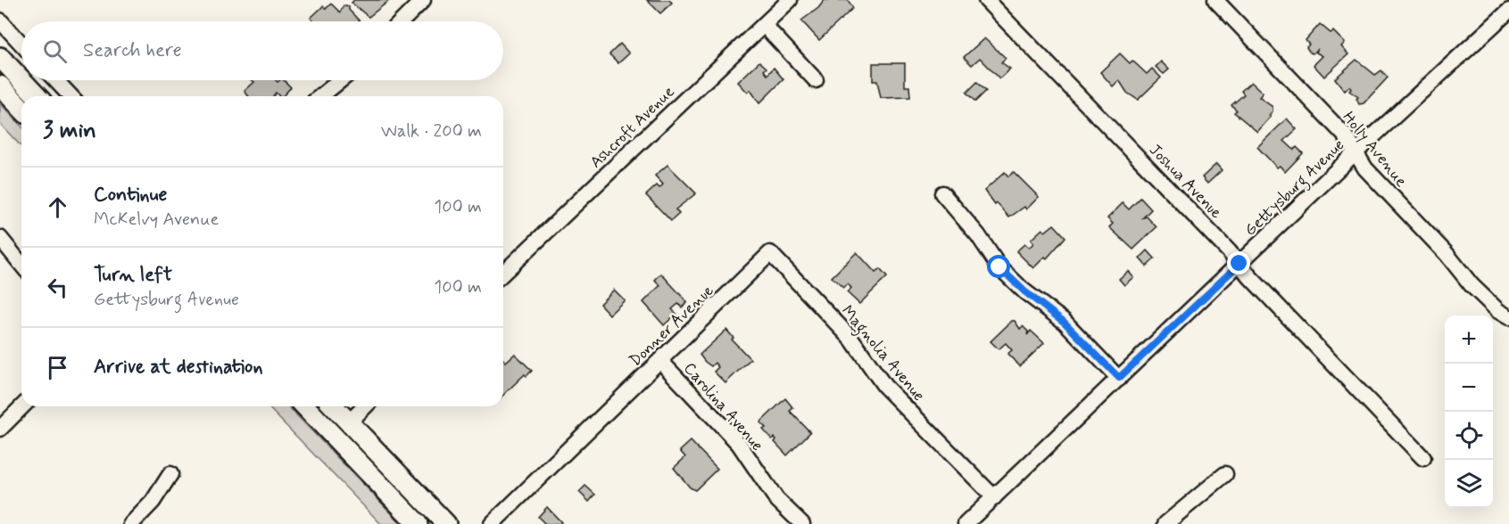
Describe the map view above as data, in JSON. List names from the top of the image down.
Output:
{
  "streets": {
    "street": [
      "Ashcroft Avenue",
      "Holly Avenue",
      "Joshua Avenue",
      "Gettysburg Avenue",
      "Donner Avenue",
      "Magnolia Avenue",
      "Carolina Avenue"
    ]
  },
  "crossings": [
    ["Holly Avenue", "Gettysburg Avenue"],
    ["Joshua Avenue", "Gettysburg Avenue"],
    ["Gettysburg Avenue", "Magnolia Avenue"],
    ["Donner Avenue", "Magnolia Avenue"],
    ["Donner Avenue", "Carolina Avenue"]
  ],
  "page": {
    "search": "Search here",
    "heading": ["3 min", "Walk · 200 m"],
    "list": [
      ["Continue", "McKelvy Avenue", "100 m"],
      ["Turn left", "Gettysburg Avenue", "100 m"],
      "Arrive at destination"
    ],
    "map_buttons": ["+", "−"]
  }
}
